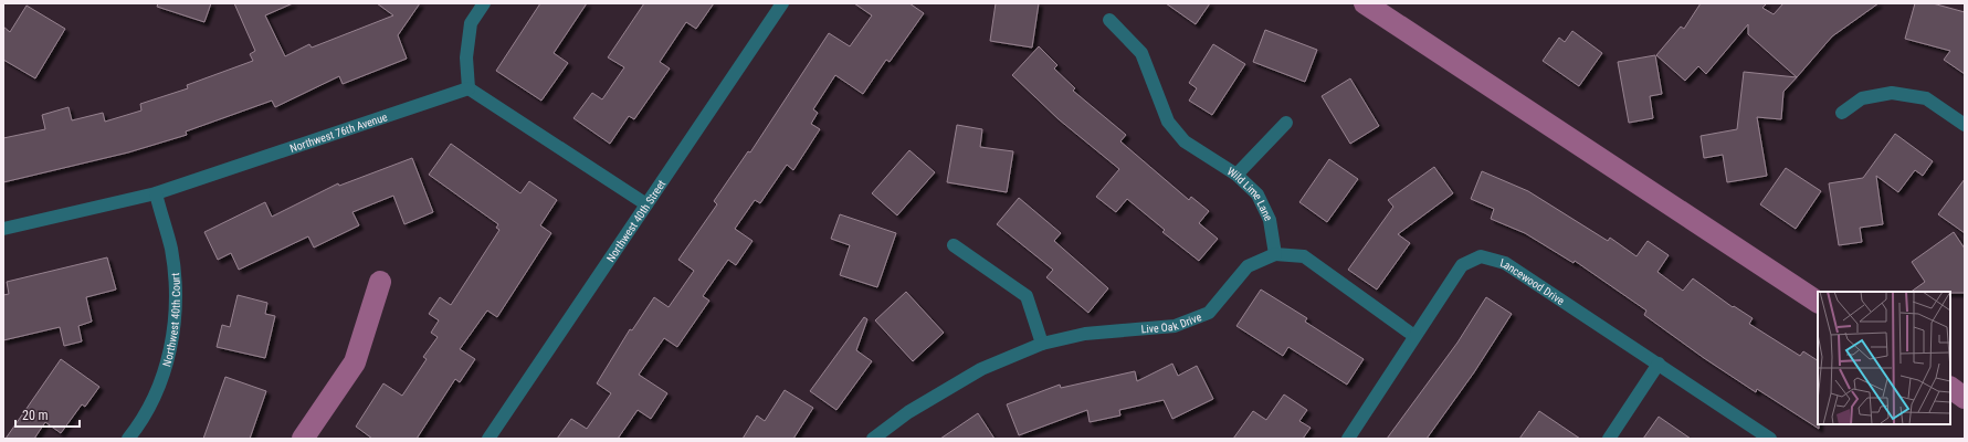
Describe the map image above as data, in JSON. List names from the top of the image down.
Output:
{
  "streets": {
    "street": [
      "Northwest 76th Avenue",
      "Wild Lime Lane",
      "Northwest 40th Street",
      "Lancewood Drive",
      "Northwest 40th Court",
      "Live Oak Drive"
    ]
  },
  "crossings": [
    ["Northwest 76th Avenue", "Northwest 40th Court"],
    ["Wild Lime Lane", "Live Oak Drive"]
  ],
  "scale_bar": "20 m"
}
